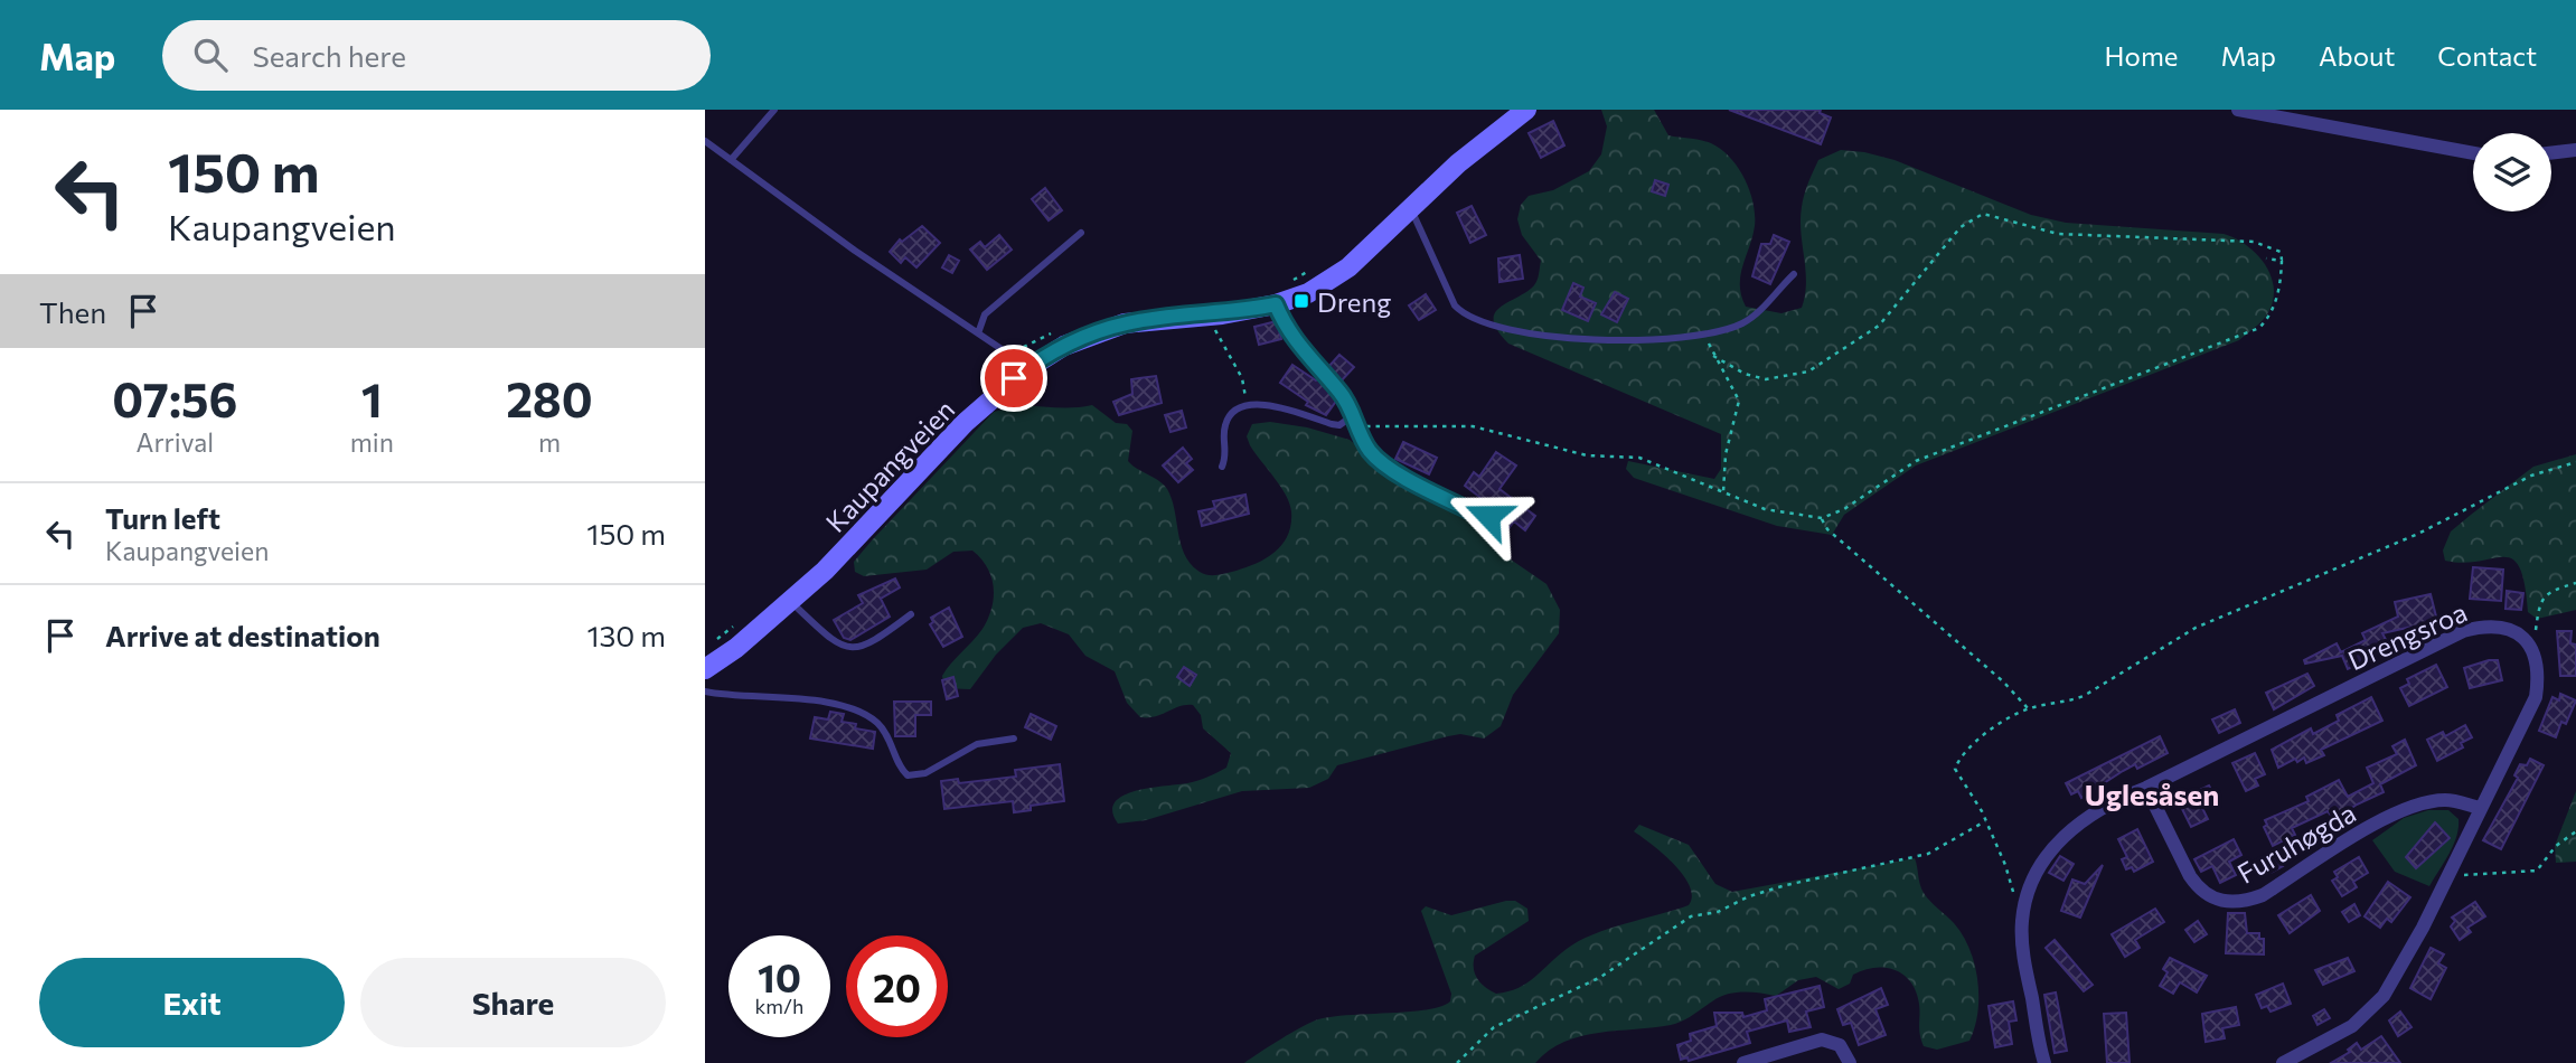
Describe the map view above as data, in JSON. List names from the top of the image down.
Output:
{
  "streets": {
    "main road": ["Kaupangveien"],
    "street": ["Drengsroa", "Furuhøgda"]
  },
  "crossings": [
    ["Drengsroa", "Furuhøgda"]
  ],
  "districts": ["Uglesåsen"],
  "places": {
    "transit": ["Dreng"]
  },
  "page": {
    "header": "Map",
    "search": "Search here",
    "nav": [
      "Home",
      "Map",
      "About",
      "Contact"
    ],
    "turn": ["150 m", "Kaupangveien"],
    "then": "Then",
    "eta": [
      "07:56",
      "Arrival",
      "1",
      "min",
      "280",
      "m"
    ],
    "list": [
      {
        "name": "Turn left",
        "note": "Kaupangveien",
        "value": "150 m"
      },
      {
        "name": "Arrive at destination",
        "value": "130 m"
      }
    ],
    "speed": "10 km/h",
    "limit": "20",
    "buttons": ["Exit", "Share"]
  }
}
